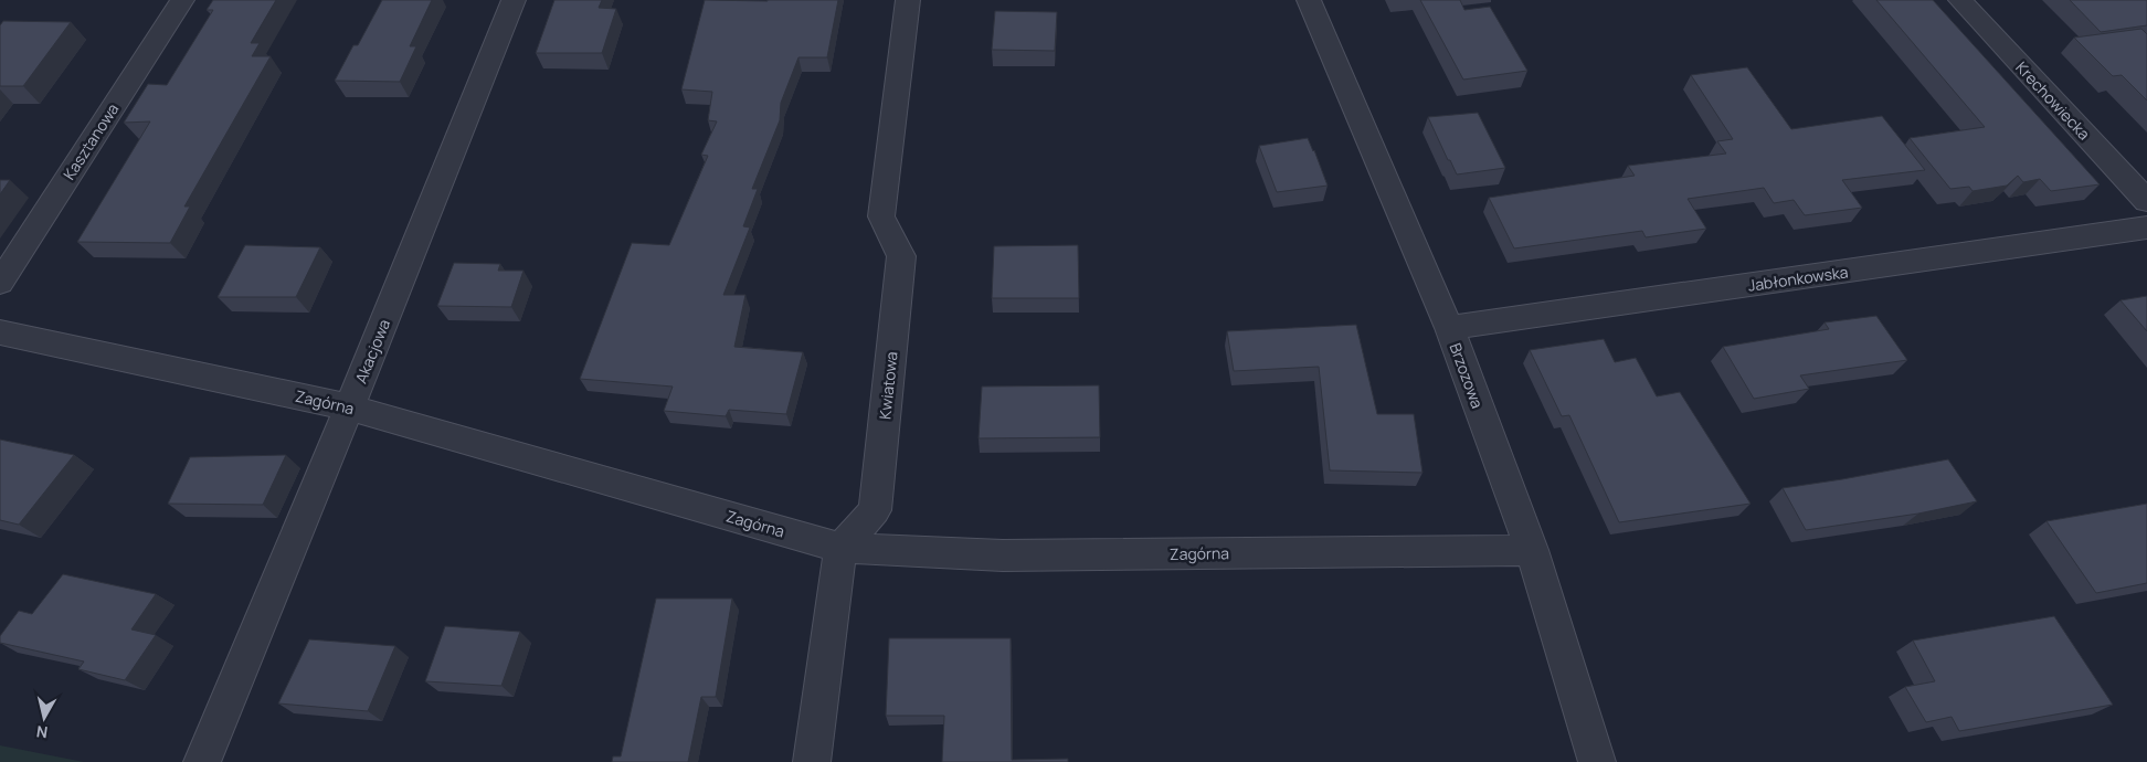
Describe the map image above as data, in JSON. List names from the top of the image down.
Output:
{
  "streets": {
    "street": [
      "Krechowiecka",
      "Kasztanowa",
      "Jabłonkowska",
      "Akacjowa",
      "Brzozowa",
      "Kwiatowa",
      "Zagórna"
    ]
  },
  "crossings": [
    ["Jabłonkowska", "Brzozowa"],
    ["Akacjowa", "Zagórna"],
    ["Brzozowa", "Zagórna"],
    ["Kwiatowa", "Zagórna"]
  ],
  "north": "bottom"
}
